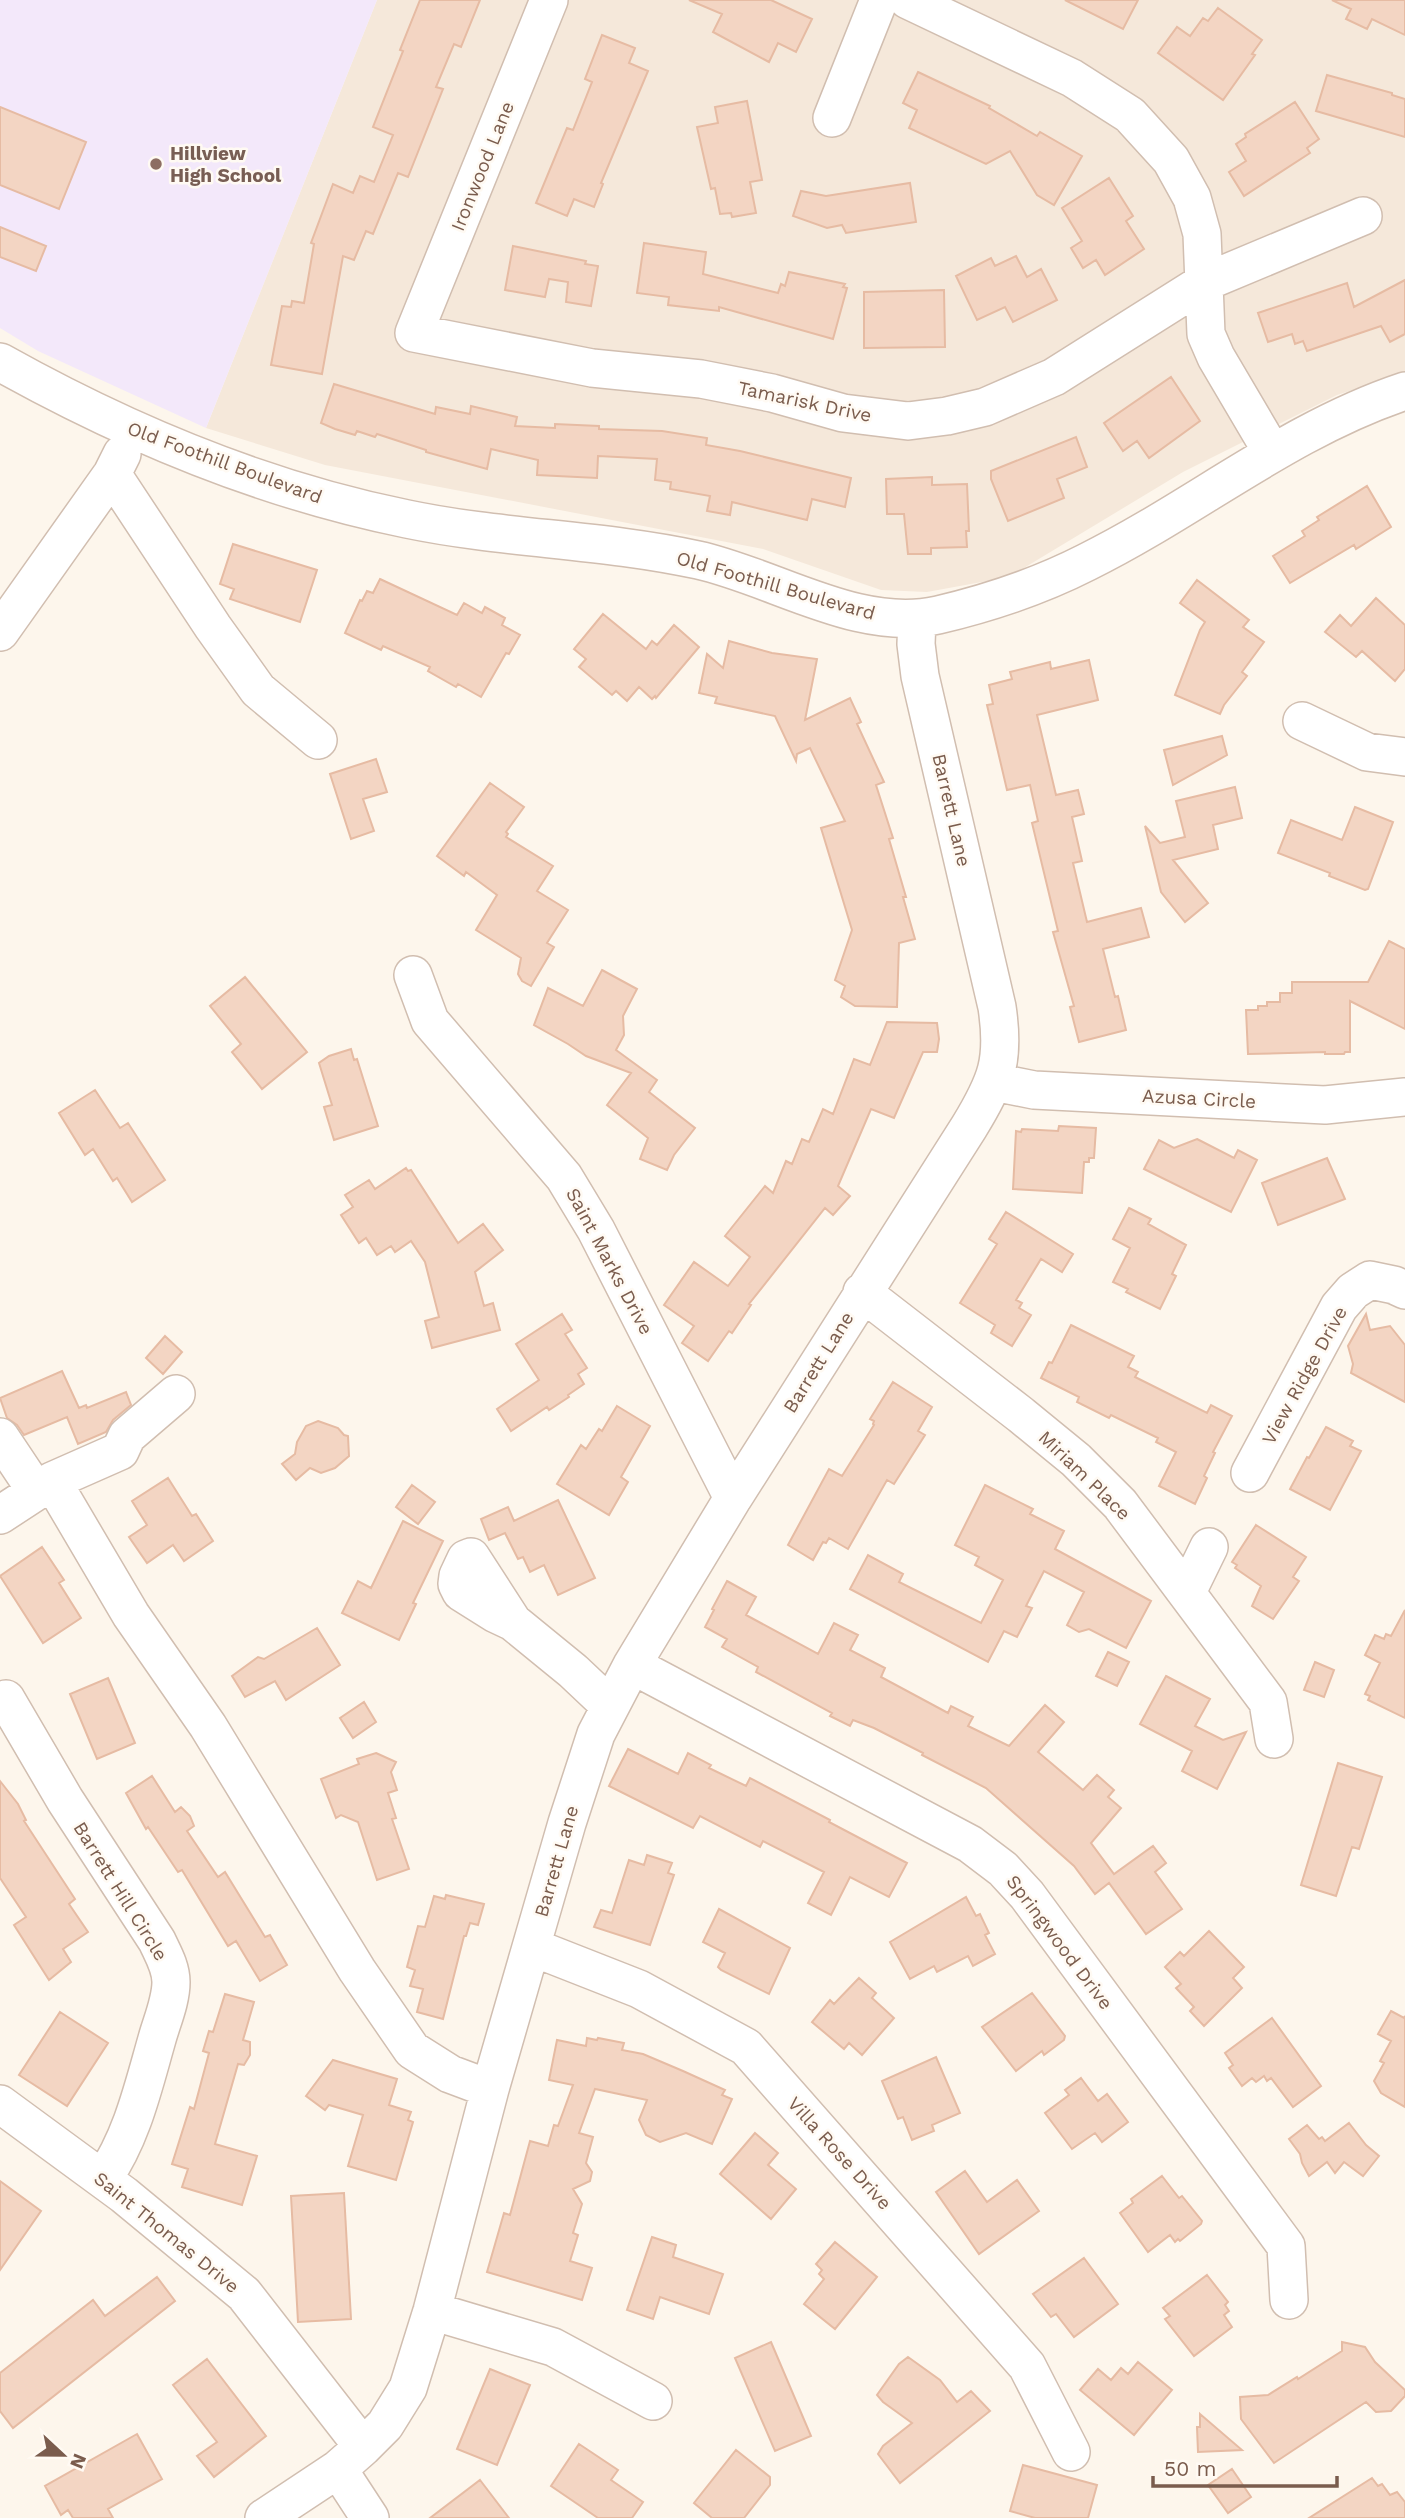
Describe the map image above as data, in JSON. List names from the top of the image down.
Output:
{
  "streets": {
    "street": [
      "Ironwood Lane",
      "Tamarisk Drive",
      "Old Foothill Boulevard",
      "Barrett Lane",
      "Azusa Circle",
      "Saint Marks Drive",
      "View Ridge Drive",
      "Miriam Place",
      "Barrett Hill Circle",
      "Springwood Drive",
      "Villa Rose Drive",
      "Saint Thomas Drive"
    ]
  },
  "crossings": [
    ["Ironwood Lane", "Tamarisk Drive"],
    ["Old Foothill Boulevard", "Barrett Lane"],
    ["Barrett Lane", "Azusa Circle"],
    ["Barrett Lane", "Saint Marks Drive"],
    ["Barrett Lane", "Miriam Place"],
    ["Barrett Lane", "Springwood Drive"],
    ["Barrett Lane", "Villa Rose Drive"],
    ["Barrett Lane", "Saint Thomas Drive"],
    ["Barrett Hill Circle", "Saint Thomas Drive"]
  ],
  "places": ["Hillview High School"],
  "scale_bar": "50 m",
  "north": "right"
}
